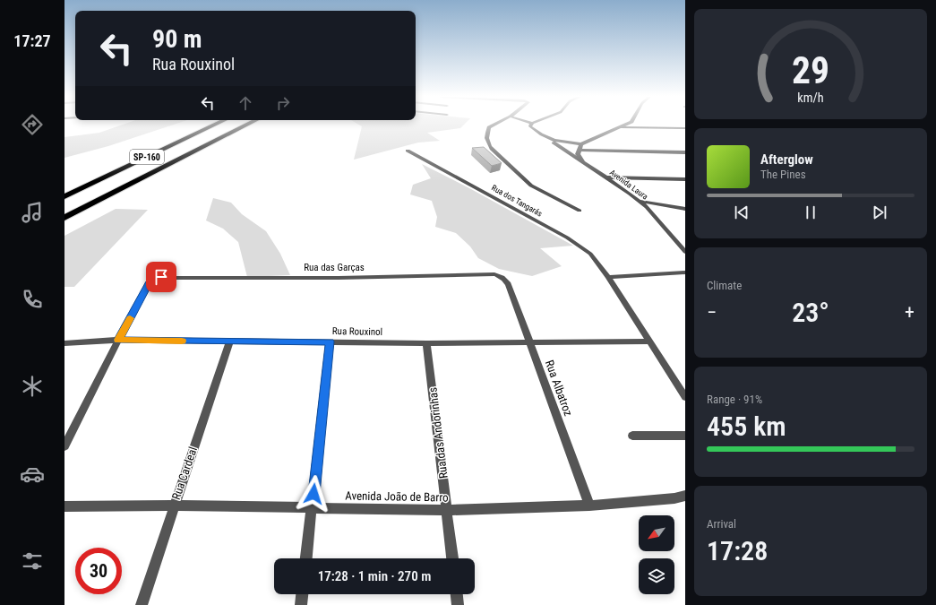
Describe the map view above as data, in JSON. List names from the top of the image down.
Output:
{
  "streets": {
    "highway": ["SP-160"],
    "street": [
      "Avenida Laura",
      "Rua dos Tangarás",
      "Rua das Garças",
      "Rua Rouxinol",
      "Rua Albatroz",
      "Rua das Andorinhas",
      "Rua Cardeal",
      "Avenida João de Barro"
    ]
  },
  "crossings": [
    ["Rua dos Tangarás", "Rua Rouxinol"],
    ["Rua das Garças", "Rua Rouxinol"],
    ["Rua das Garças", "Rua Albatroz"],
    ["Rua Rouxinol", "Rua Albatroz"],
    ["Rua Rouxinol", "Rua das Andorinhas"],
    ["Rua Rouxinol", "Rua Cardeal"],
    ["Rua Albatroz", "Avenida João de Barro"],
    ["Rua das Andorinhas", "Avenida João de Barro"],
    ["Rua Cardeal", "Avenida João de Barro"]
  ],
  "north": "bottom left",
  "page": {
    "tabs": "17:27",
    "turn": ["90 m", "Rua Rouxinol"],
    "song": ["Afterglow", "The Pines"],
    "tile": [
      "Climate",
      ["Range · 91%", "455 km"],
      ["Arrival", "17:28"]
    ],
    "heat": ["−", "23°", "+"],
    "limit": "30",
    "trip": "17:28 · 1 min · 270 m",
    "gauge": ["29", "km/h"]
  }
}
